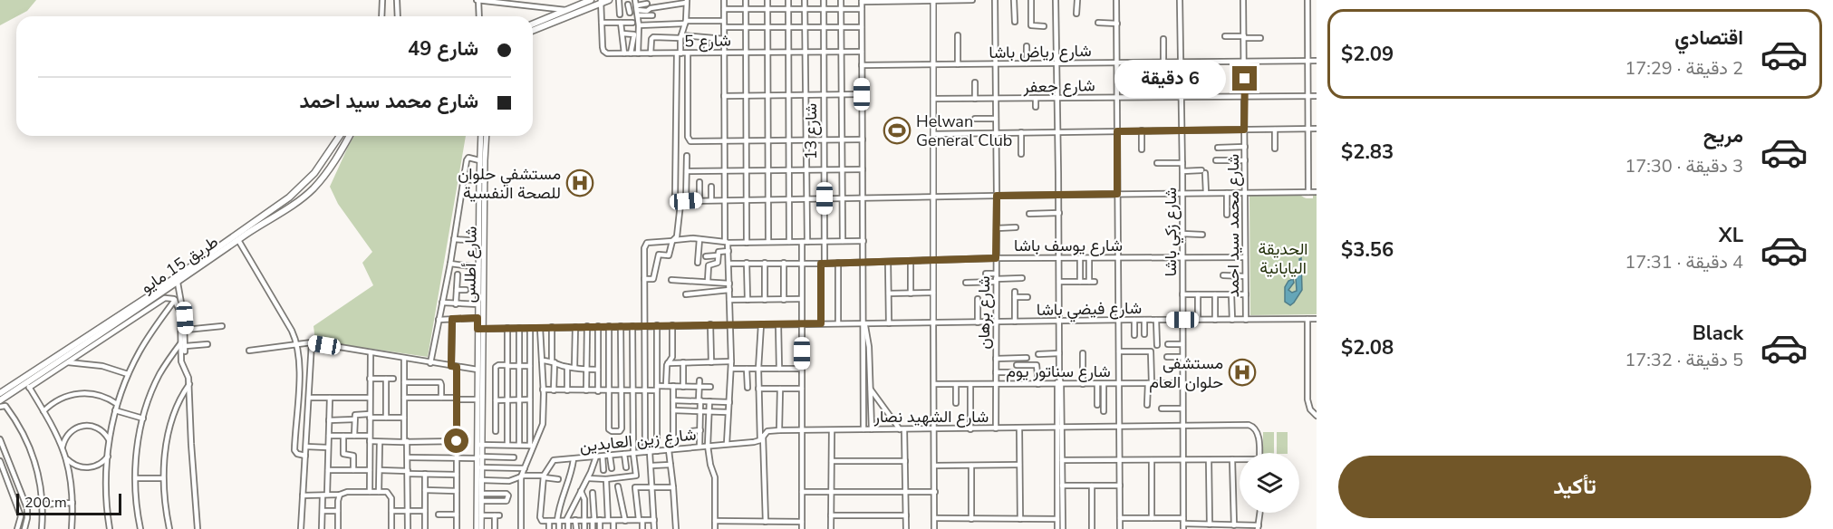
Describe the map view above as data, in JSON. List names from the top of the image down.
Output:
{
  "streets": {
    "main road": ["طريق 15 مايو"],
    "street": [
      "شارع 5",
      "شارع رياض باشا",
      "شارع جعفر",
      "شارع 13",
      "شارع محمد سيد احمد",
      "شارع زكي باشا",
      "شارع يوسف باشا",
      "شارع أطلس",
      "شارع فيضي باشا",
      "شارع برهان",
      "شارع سناتور يوم",
      "شارع الشهيد نصار",
      "شارع زين العابدين"
    ]
  },
  "crossings": [
    ["شارع 5", "شارع 13"],
    ["شارع رياض باشا", "شارع محمد سيد احمد"],
    ["شارع رياض باشا", "شارع زكي باشا"],
    ["شارع رياض باشا", "شارع برهان"],
    ["شارع جعفر", "شارع محمد سيد احمد"],
    ["شارع جعفر", "شارع زكي باشا"],
    ["شارع جعفر", "شارع برهان"],
    ["شارع 13", "شارع يوسف باشا"],
    ["شارع 13", "شارع فيضي باشا"],
    ["شارع محمد سيد احمد", "شارع يوسف باشا"],
    ["شارع محمد سيد احمد", "شارع فيضي باشا"],
    ["شارع زكي باشا", "شارع يوسف باشا"],
    ["شارع زكي باشا", "شارع فيضي باشا"],
    ["شارع زكي باشا", "شارع سناتور يوم"],
    ["شارع زكي باشا", "شارع الشهيد نصار"],
    ["شارع يوسف باشا", "شارع برهان"],
    ["شارع أطلس", "شارع فيضي باشا"],
    ["شارع فيضي باشا", "شارع برهان"],
    ["شارع برهان", "شارع سناتور يوم"],
    ["شارع برهان", "شارع الشهيد نصار"],
    ["شارع الشهيد نصار", "شارع زين العابدين"]
  ],
  "parks": ["الحديقة اليابانية"],
  "places": {
    "sports": ["Helwan General Club"],
    "hospital": ["مستشفي حلوان للصحة النفسية", "مستشفى حلوان العام"]
  },
  "scale_bar": "200 m",
  "page": {
    "list": [
      {
        "name": "اقتصادي",
        "note": "2 دقيقة · 17:29",
        "value": "$2.09"
      },
      {
        "name": "مريح",
        "note": "3 دقيقة · 17:30",
        "value": "$2.83"
      },
      {
        "name": "XL",
        "note": "4 دقيقة · 17:31",
        "value": "$3.56"
      },
      {
        "name": "Black",
        "note": "5 دقيقة · 17:32",
        "value": "$2.08"
      }
    ],
    "banner": ["شارع 49", "شارع محمد سيد احمد"],
    "bubble": "6 دقيقة",
    "buttons": "تأكيد",
    "scale": "200 m"
  }
}
